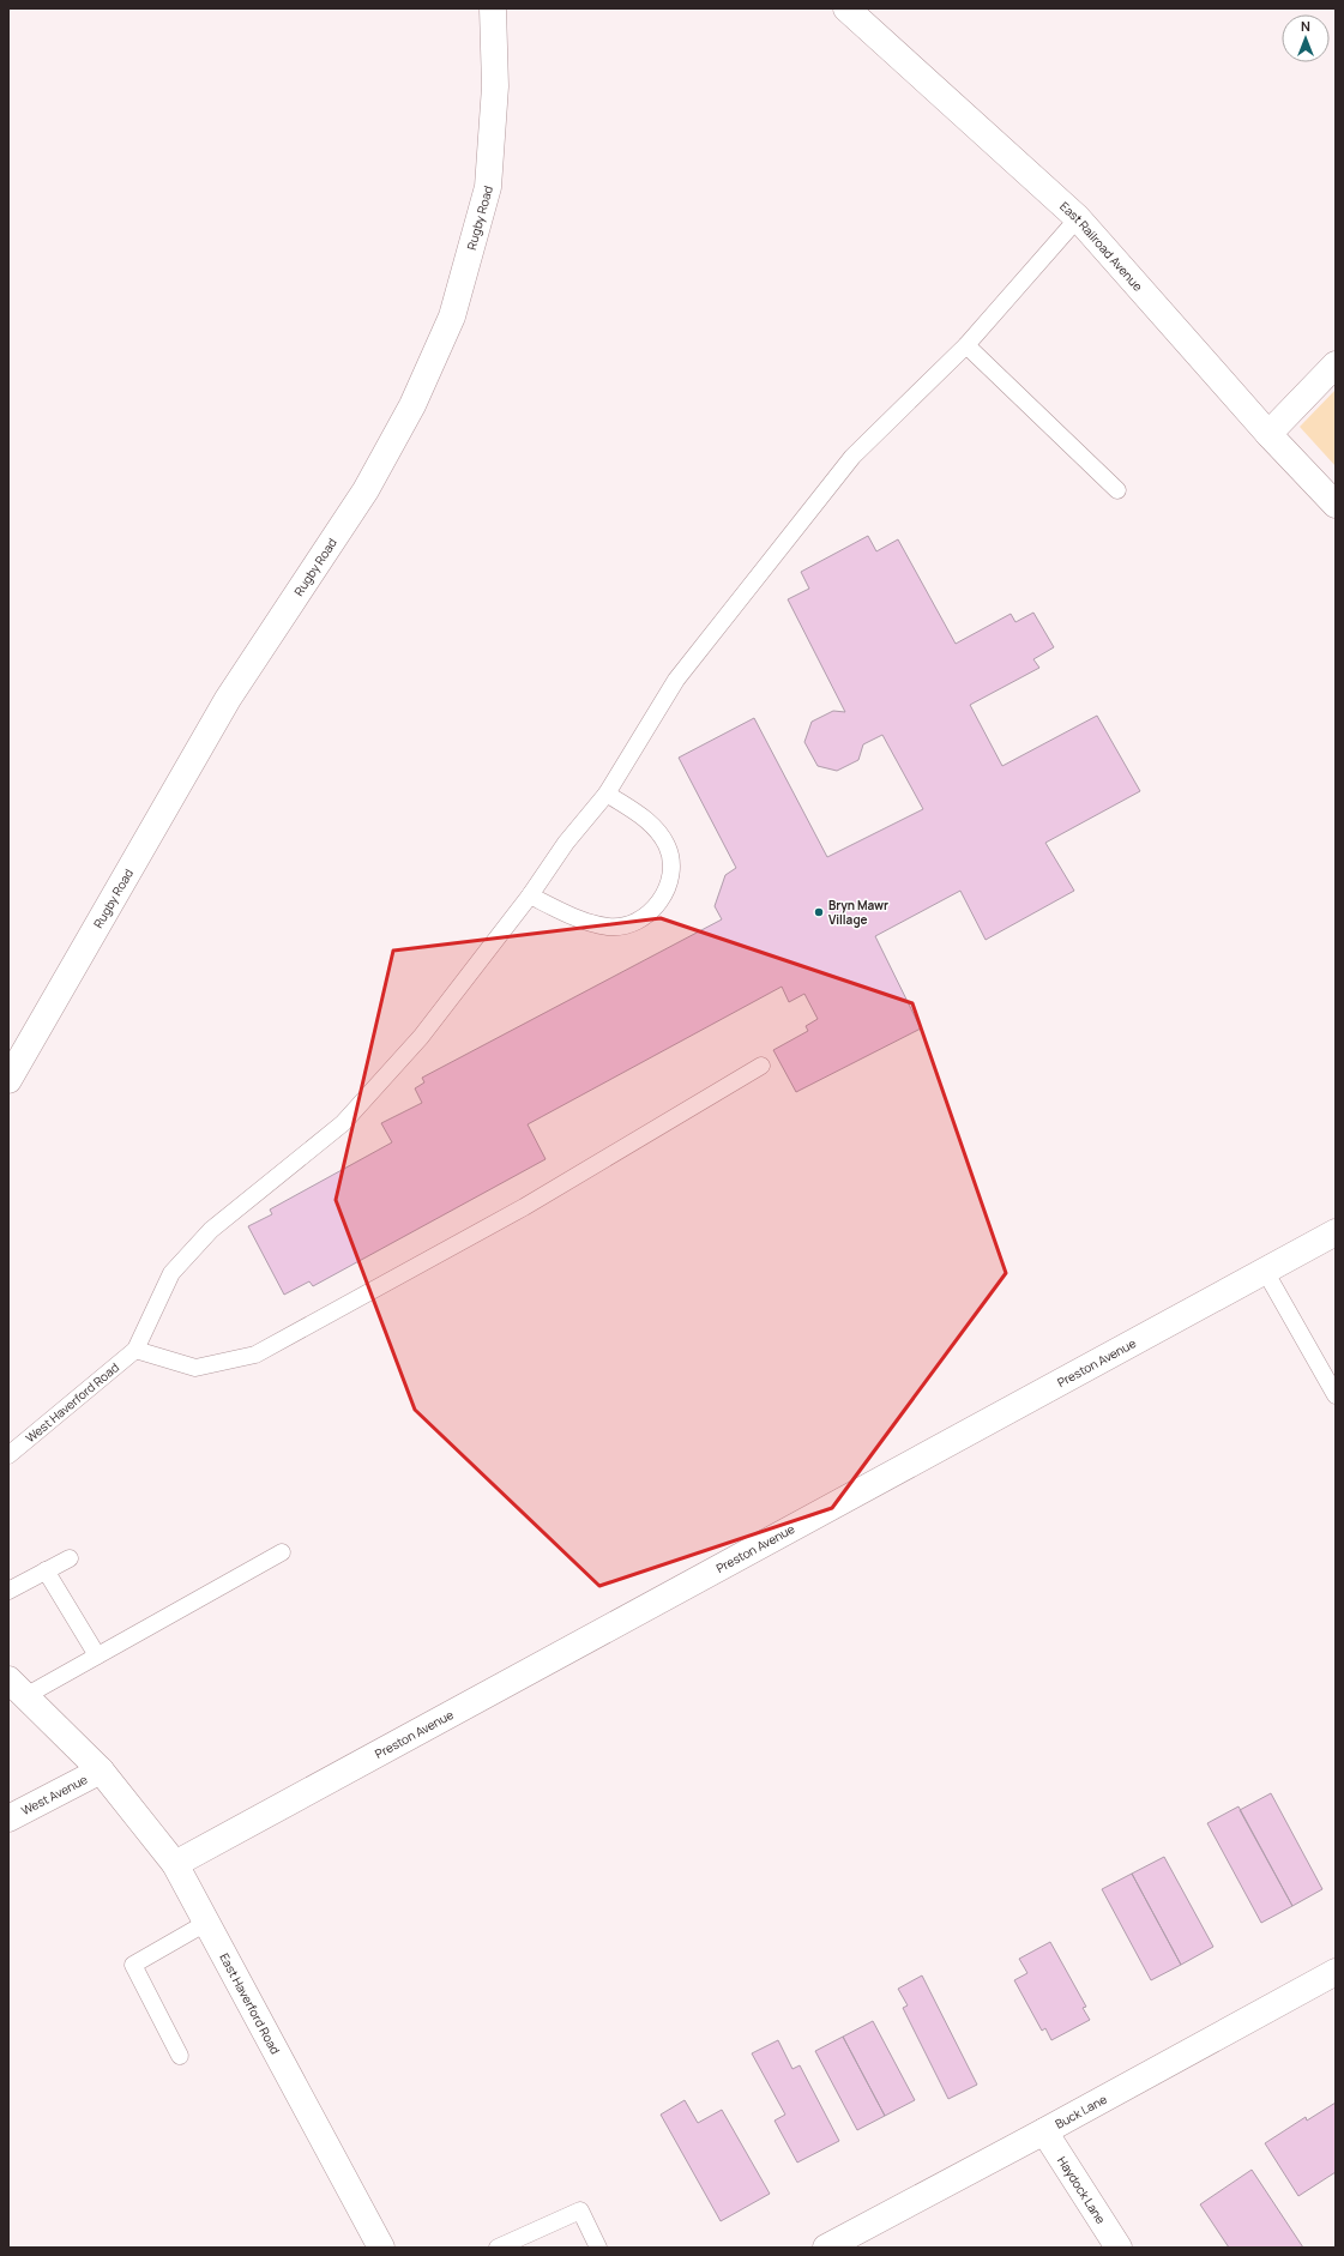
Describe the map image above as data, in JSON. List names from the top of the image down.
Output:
{
  "streets": {
    "street": [
      "Rugby Road",
      "East Railroad Avenue",
      "Preston Avenue",
      "West Avenue",
      "East Haverford Road",
      "Buck Lane",
      "Haydock Lane"
    ],
    "lane": ["West Haverford Road"]
  },
  "crossings": [
    ["Preston Avenue", "East Haverford Road"],
    ["West Avenue", "East Haverford Road"],
    ["Buck Lane", "Haydock Lane"]
  ],
  "places": ["Bryn Mawr Village"],
  "north": "top"
}
